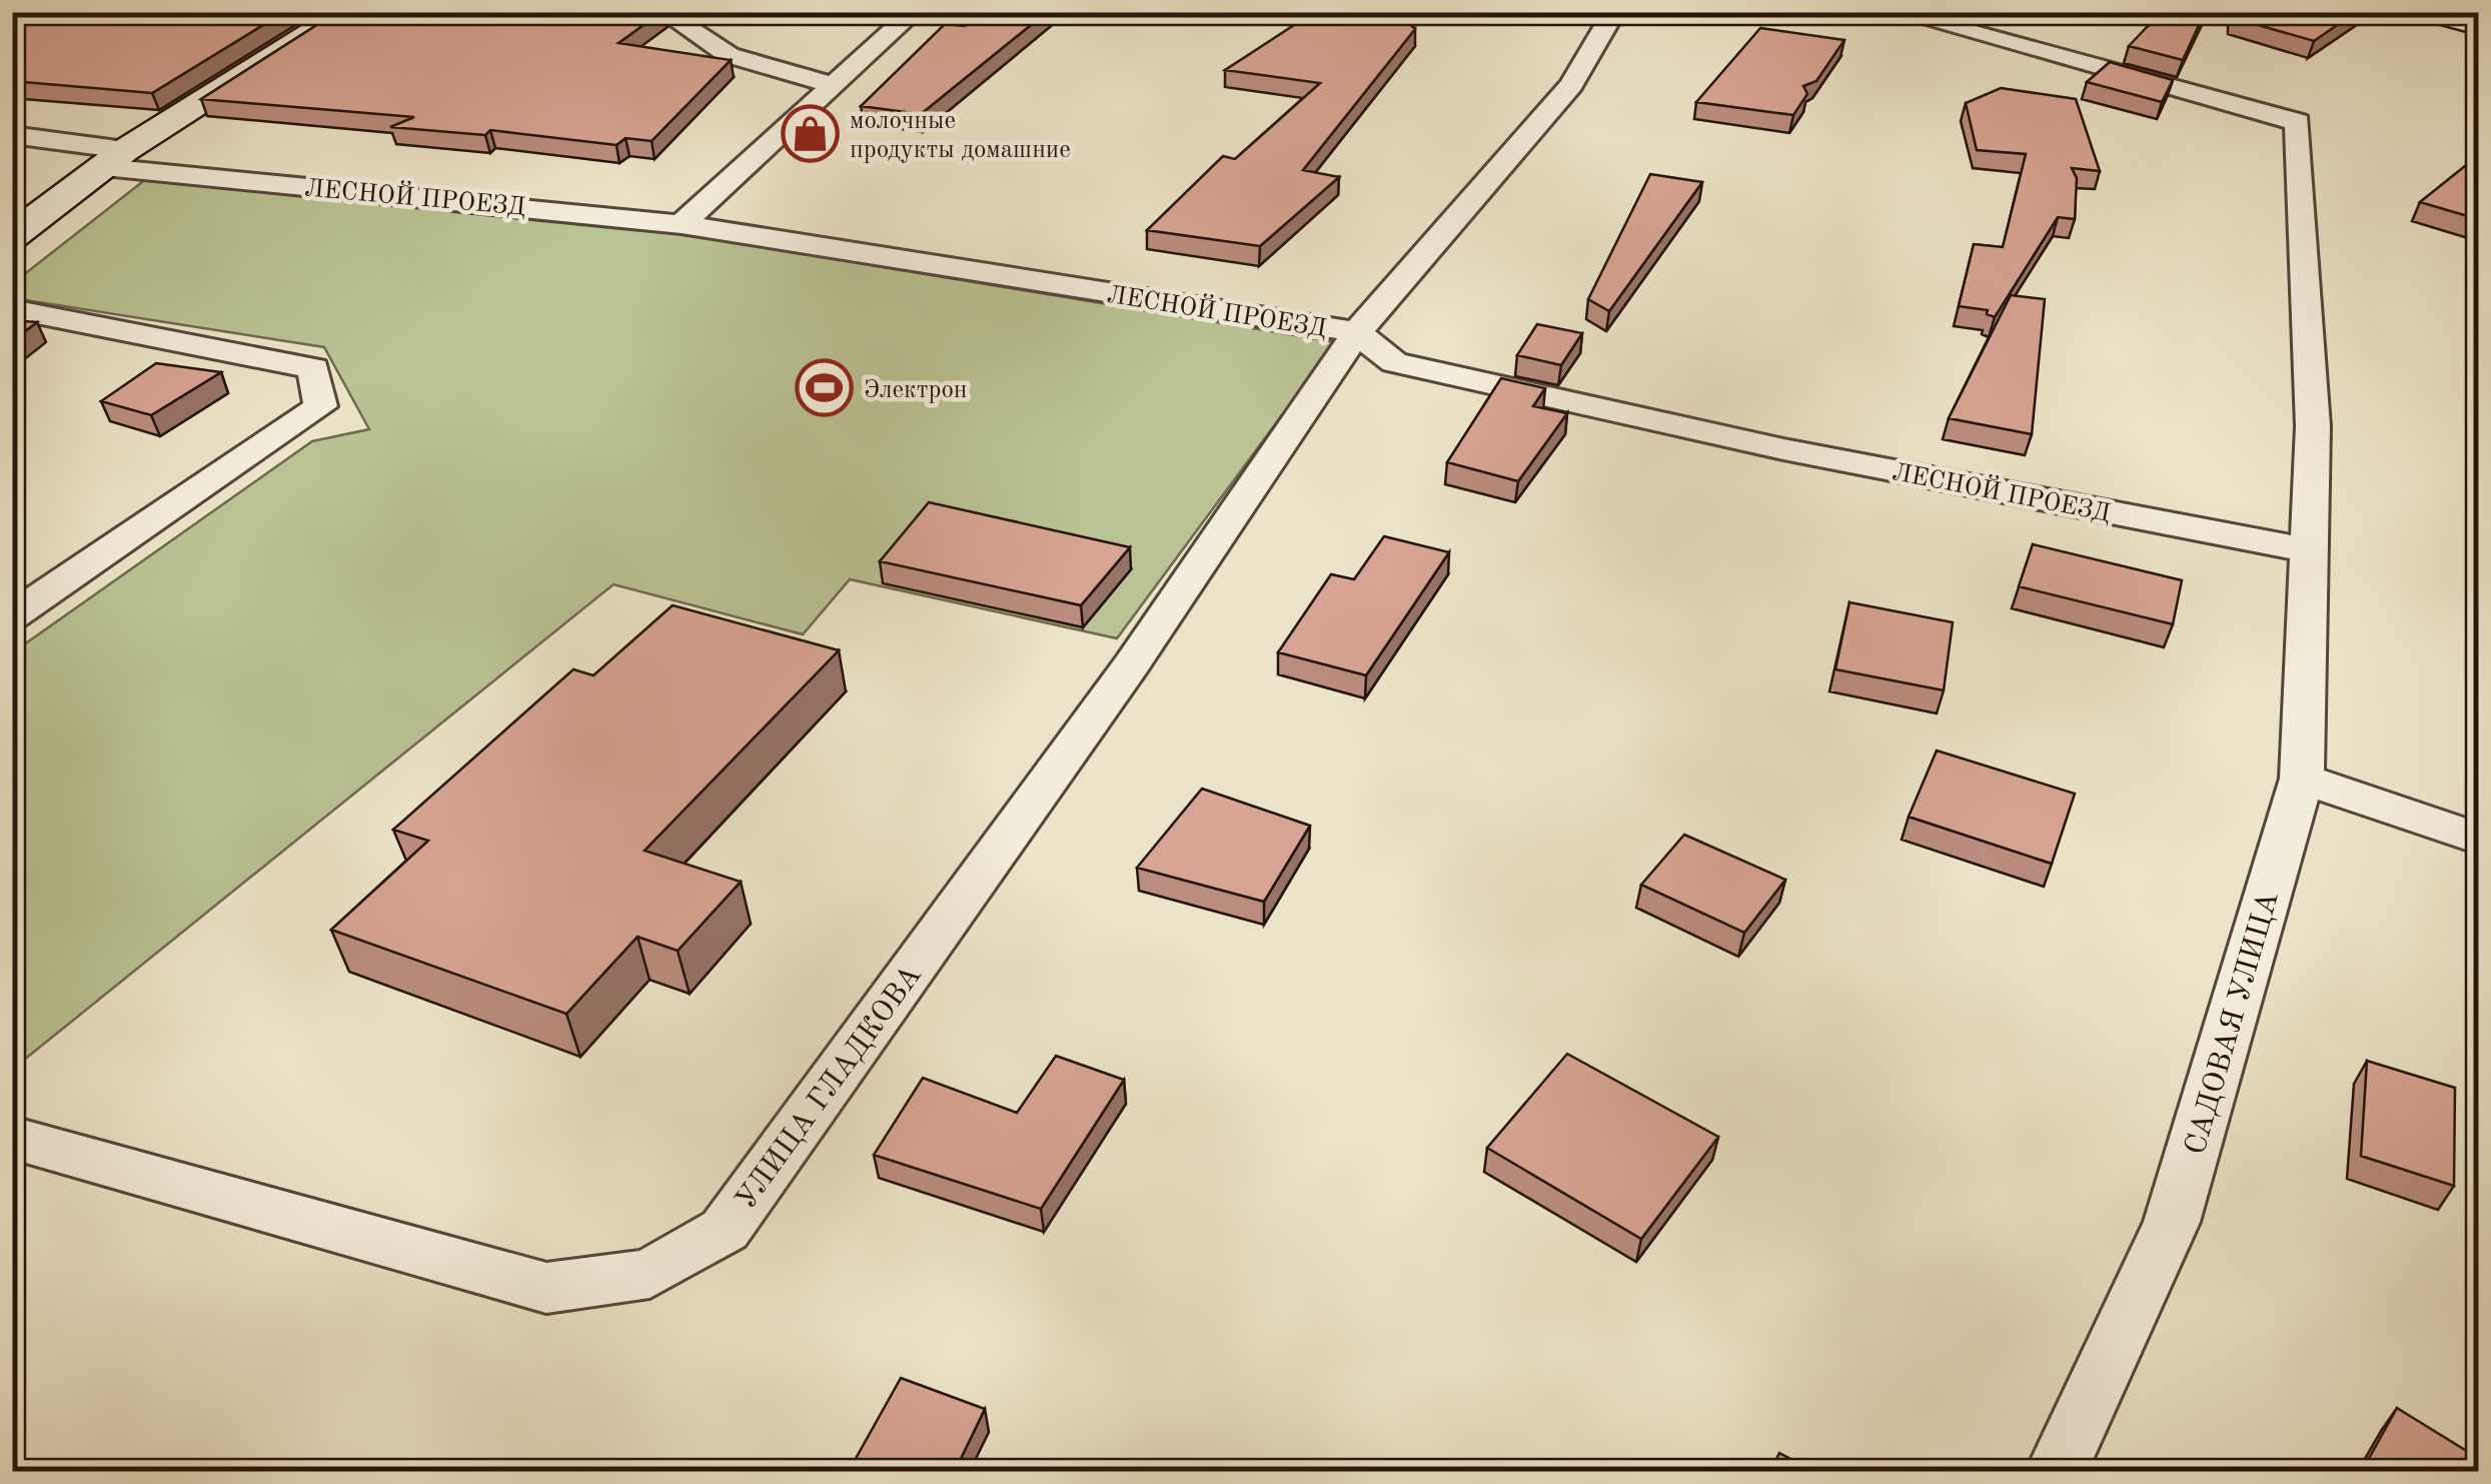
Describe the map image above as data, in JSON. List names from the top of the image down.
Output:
{
  "streets": {
    "street": ["ЛЕСНОЙ ПРОЕЗД", "САДОВАЯ УЛИЦА", "УЛИЦА ГЛАДКОВА"]
  },
  "crossings": [
    ["ЛЕСНОЙ ПРОЕЗД", "САДОВАЯ УЛИЦА"],
    ["ЛЕСНОЙ ПРОЕЗД", "УЛИЦА ГЛАДКОВА"]
  ],
  "places": {
    "shop": ["молочные продукты домашние"],
    "sports": ["Электрон"]
  }
}
